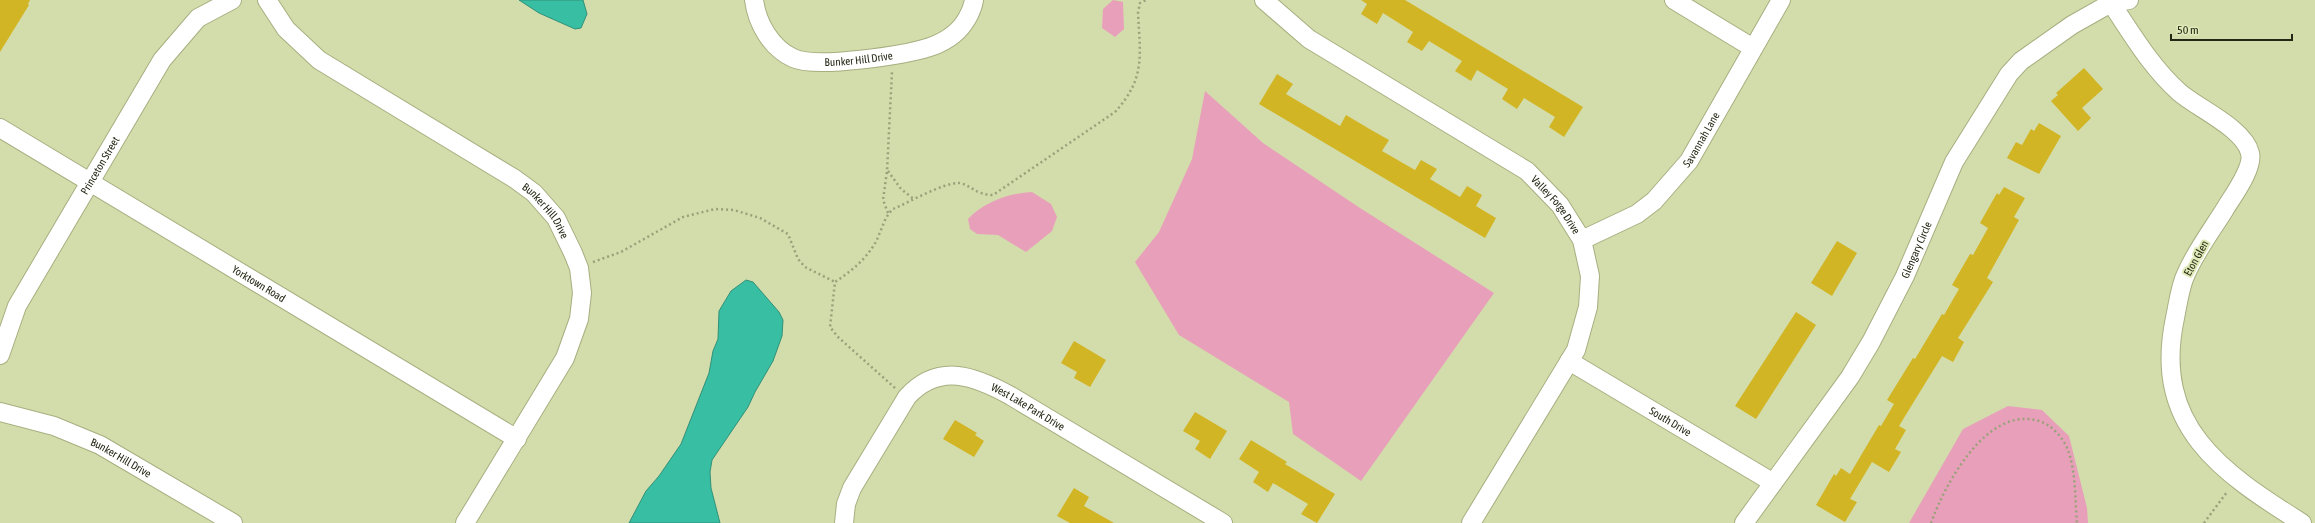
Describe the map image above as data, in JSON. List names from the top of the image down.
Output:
{
  "streets": {
    "street": [
      "Bunker Hill Drive",
      "Savannah Lane",
      "Princeton Street",
      "Valley Forge Drive",
      "Glengary Circle",
      "Eton Glen",
      "Yorktown Road",
      "West Lake Park Drive",
      "South Drive"
    ]
  },
  "crossings": [
    ["Bunker Hill Drive", "Yorktown Road"],
    ["Savannah Lane", "Valley Forge Drive"],
    ["Princeton Street", "Yorktown Road"],
    ["Valley Forge Drive", "South Drive"],
    ["Glengary Circle", "Eton Glen"],
    ["Glengary Circle", "South Drive"]
  ],
  "scale_bar": "50 m"
}
